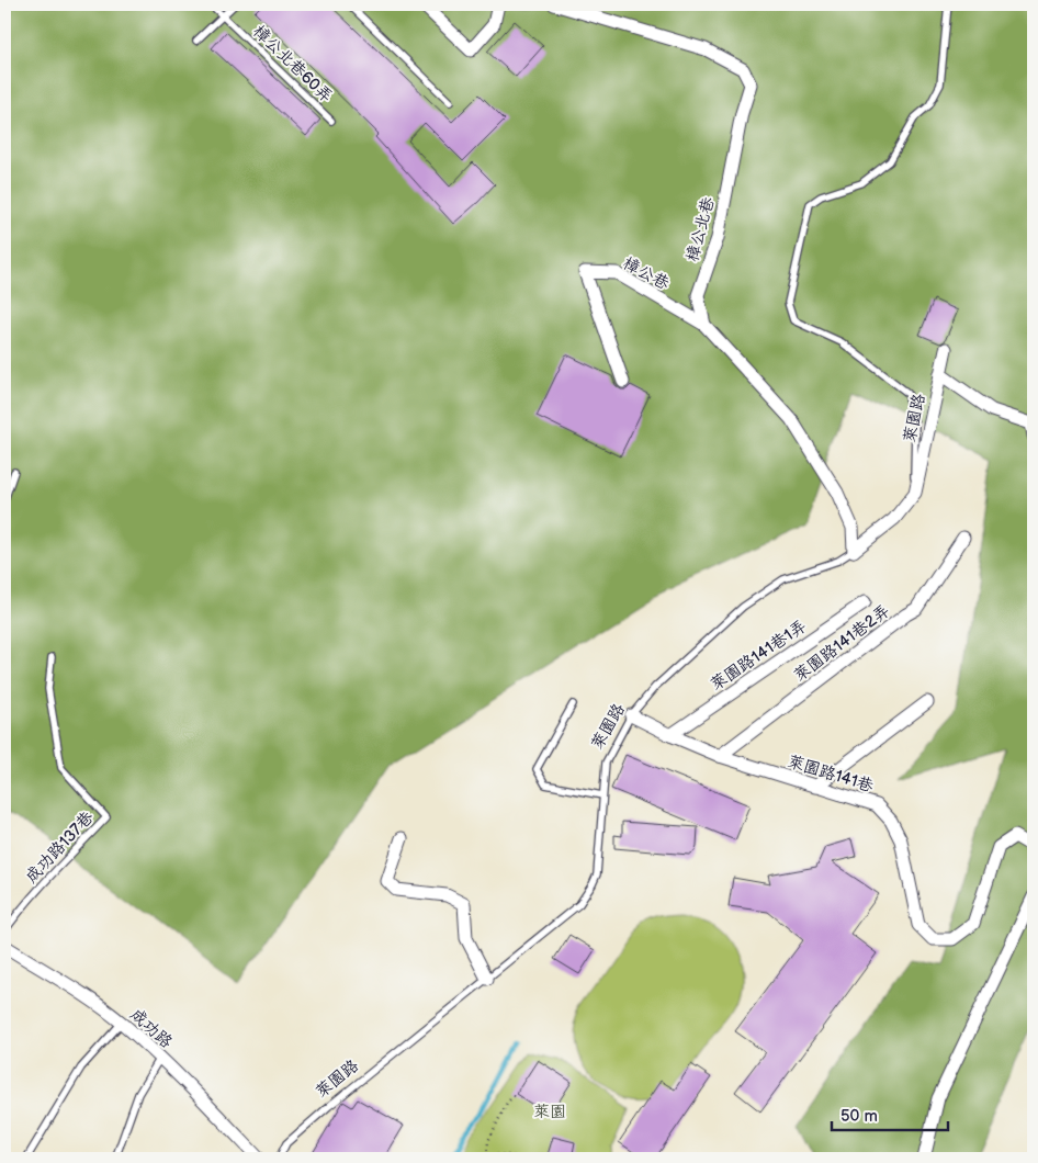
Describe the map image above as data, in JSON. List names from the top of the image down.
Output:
{
  "streets": {
    "street": [
      "樟公北巷",
      "樟公巷",
      "萊園路",
      "萊園路141巷2弄",
      "萊園路141巷1弄",
      "萊園路141巷",
      "成功路"
    ],
    "lane": ["樟公北巷60弄", "成功路137巷"]
  },
  "crossings": [
    ["樟公北巷", "樟公巷"],
    ["萊園路", "萊園路141巷"],
    ["萊園路141巷2弄", "萊園路141巷"],
    ["萊園路141巷1弄", "萊園路141巷"]
  ],
  "parks": ["萊園"],
  "scale_bar": "50 m"
}
